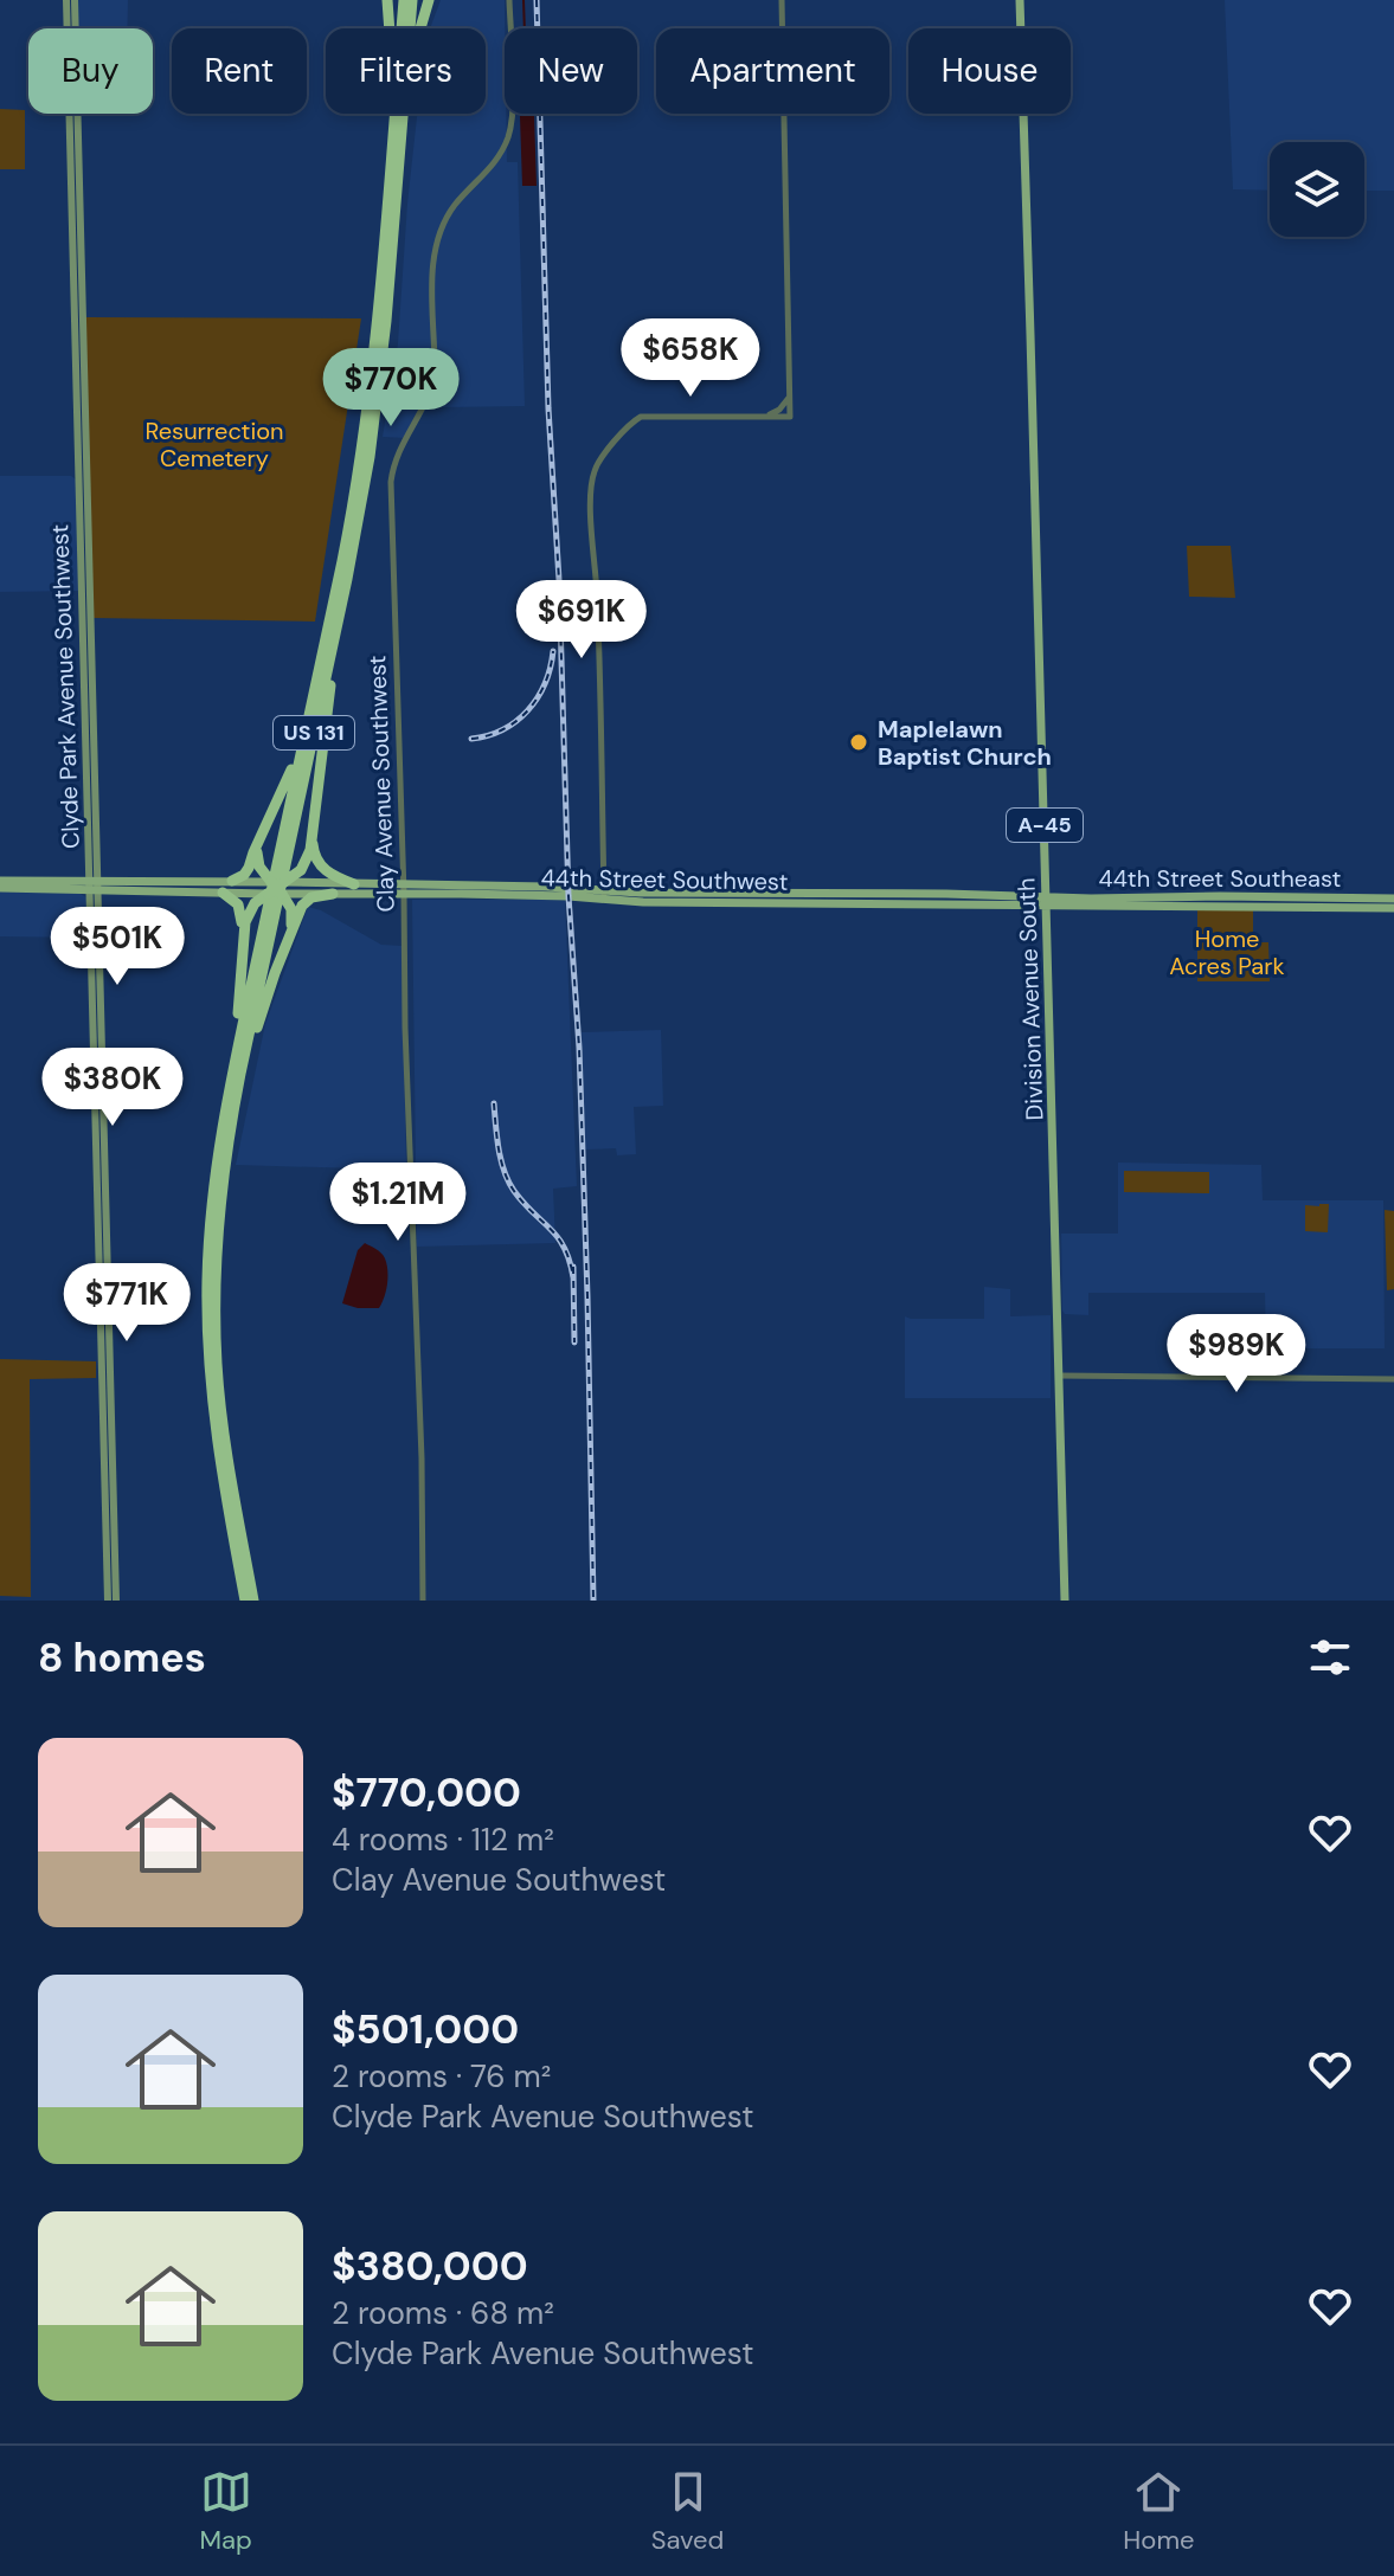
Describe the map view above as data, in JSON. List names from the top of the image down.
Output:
{
  "streets": {
    "highway": ["US 131"],
    "main road": [
      "Clyde Park Avenue Southwest",
      "A-45",
      "44th Street Southeast",
      "44th Street Southwest",
      "Division Avenue South"
    ],
    "street": ["Clay Avenue Southwest"]
  },
  "crossings": [
    ["Clyde Park Avenue Southwest", "44th Street Southwest"],
    ["Clay Avenue Southwest", "44th Street Southwest"],
    ["44th Street Southeast", "44th Street Southwest"],
    ["44th Street Southeast", "Division Avenue South"],
    ["44th Street Southwest", "Division Avenue South"]
  ],
  "parks": ["Resurrection Cemetery", "Home Acres Park"],
  "places": ["Maplelawn Baptist Church"],
  "page": {
    "chip": [
      "Buy",
      "Rent",
      "Filters",
      "New",
      "Apartment",
      "House"
    ],
    "price": [
      "$658K",
      "$770K",
      "$691K",
      "$501K",
      "$380K",
      "$1.21M",
      "$771K",
      "$989K"
    ],
    "heading": "8 homes",
    "list": [
      {
        "name": "$770,000",
        "note": "4 rooms · 112 m² · Clay Avenue Southwest"
      },
      {
        "name": "$501,000",
        "note": "2 rooms · 76 m² · Clyde Park Avenue Southwest"
      },
      {
        "name": "$380,000",
        "note": "2 rooms · 68 m² · Clyde Park Avenue Southwest"
      }
    ],
    "tabs": ["Map", "Saved", "Home"]
  }
}
